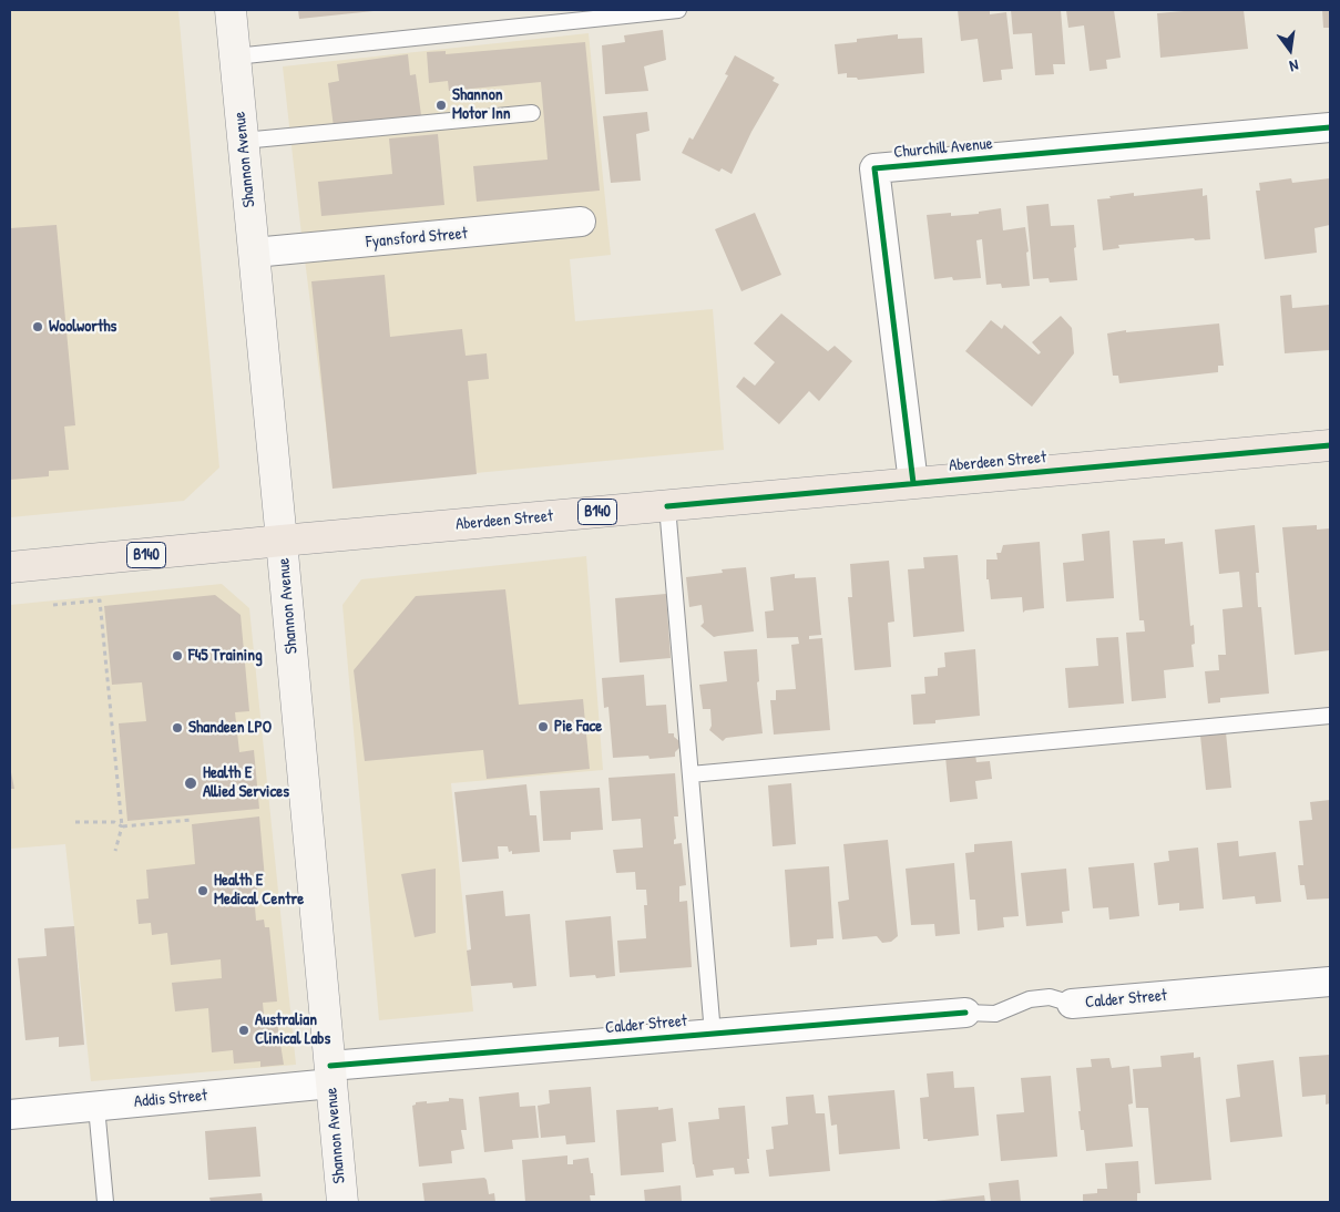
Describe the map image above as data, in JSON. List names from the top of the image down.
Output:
{
  "streets": {
    "main road": ["Shannon Avenue", "Aberdeen Street", "B140"],
    "street": [
      "Churchill Avenue",
      "Fyansford Street",
      "Calder Street",
      "Addis Street"
    ]
  },
  "crossings": [
    ["Churchill Avenue", "Aberdeen Street"],
    ["Shannon Avenue", "Fyansford Street"],
    ["Shannon Avenue", "Aberdeen Street"],
    ["Shannon Avenue", "Calder Street"],
    ["Shannon Avenue", "Addis Street"],
    ["Calder Street", "Addis Street"]
  ],
  "places": [
    "Shannon Motor Inn",
    "Woolworths",
    "F45 Training",
    "Pie Face",
    "Shandeen LPO",
    "Health E Allied Services",
    "Health E Medical Centre",
    "Australian Clinical Labs"
  ],
  "north": "bottom"
}
